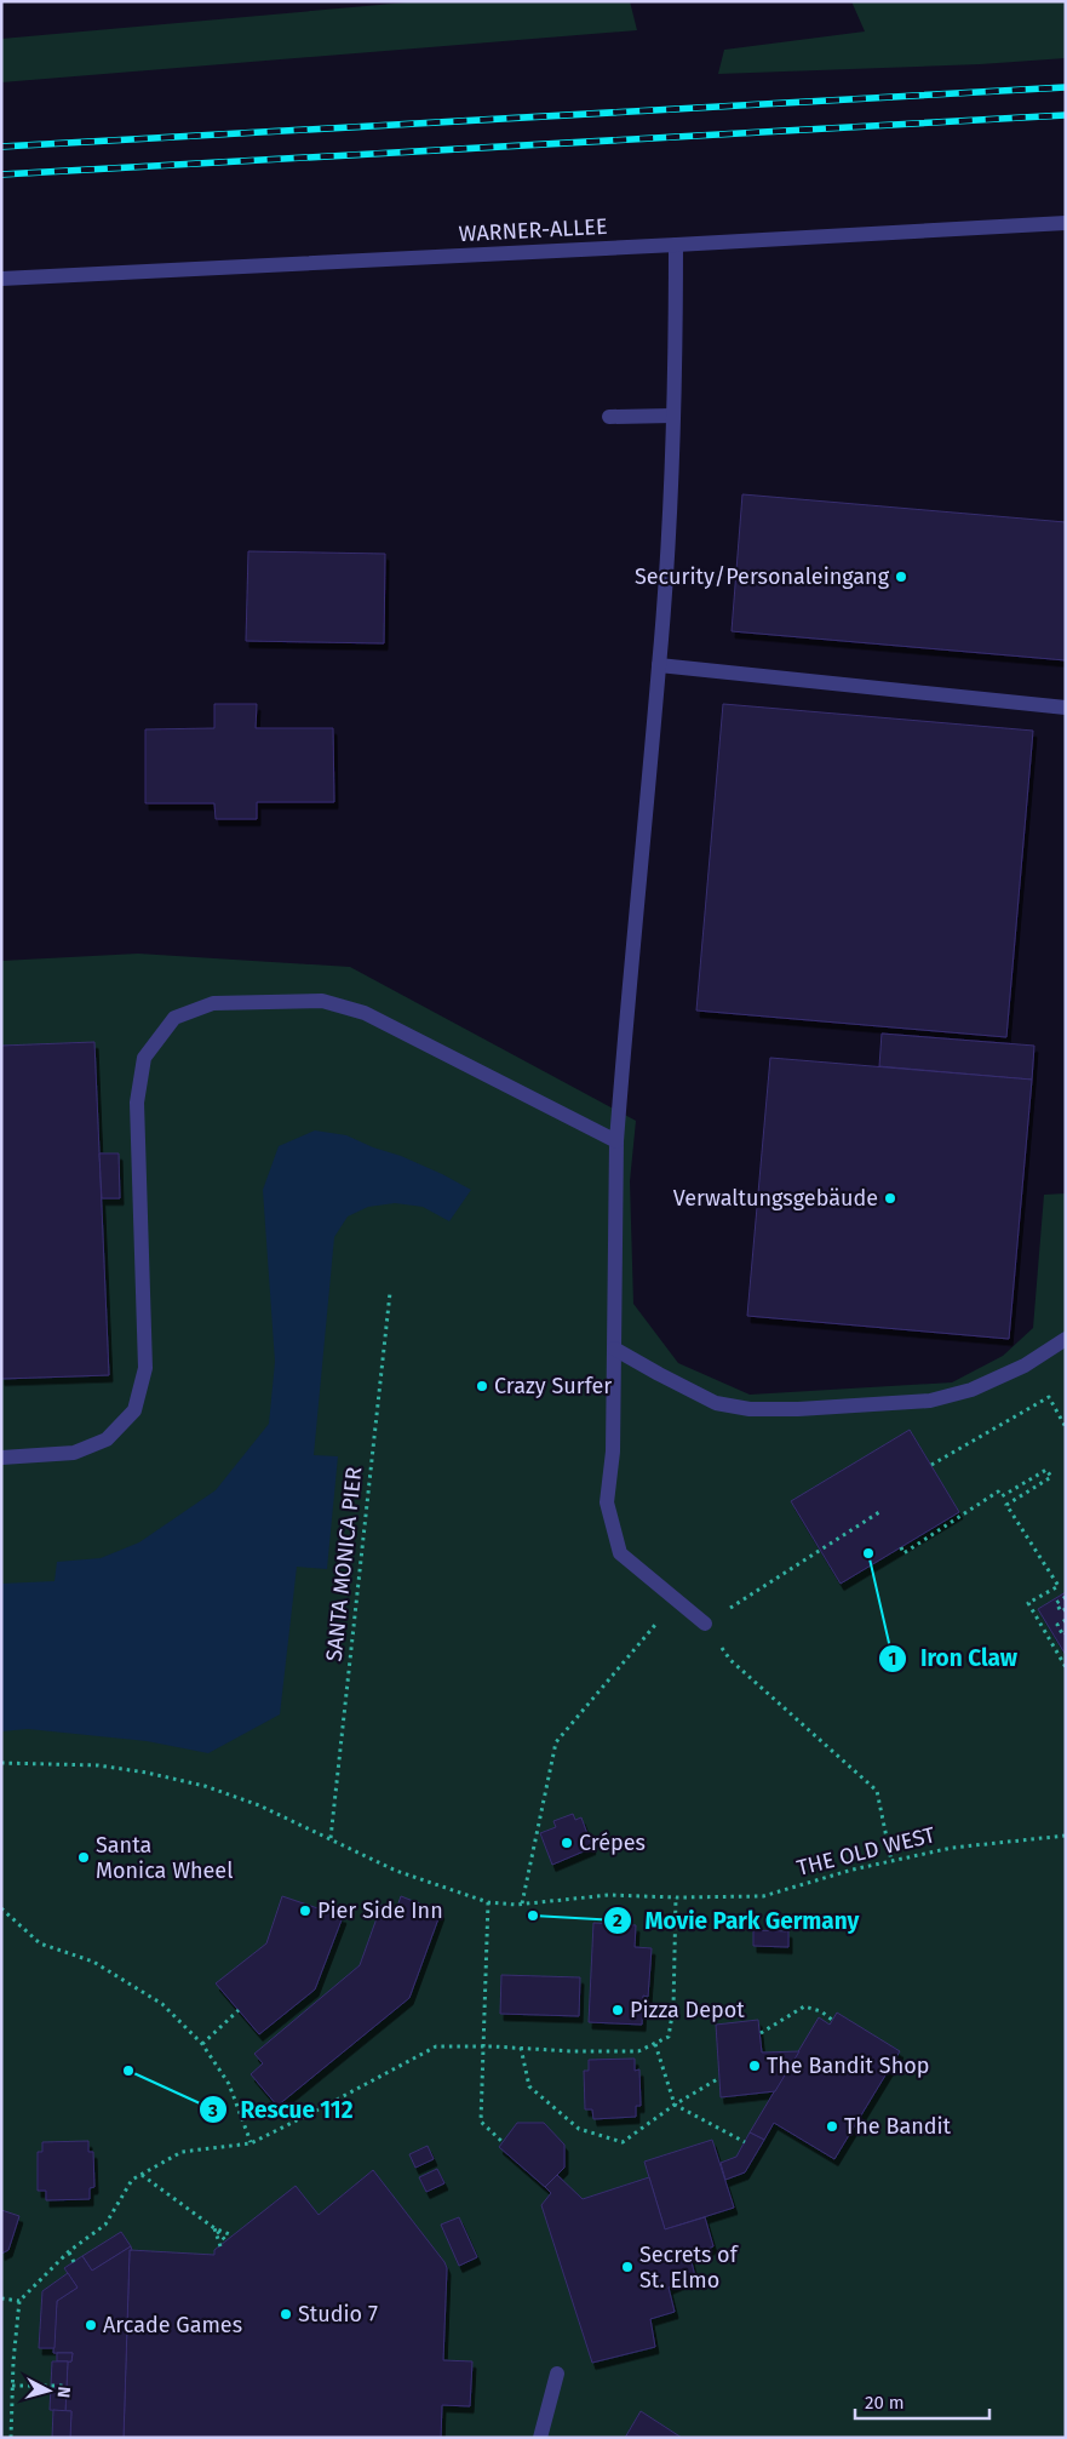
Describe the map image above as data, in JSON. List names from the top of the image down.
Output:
{
  "streets": {
    "street": ["WARNER-ALLEE"],
    "path": ["SANTA MONICA PIER", "THE OLD WEST"]
  },
  "crossings": [
    ["SANTA MONICA PIER", "THE OLD WEST"]
  ],
  "places": [
    "Security/Personaleingang",
    "Verwaltungsgebäude",
    "Crazy Surfer",
    "Iron Claw",
    "Crépes",
    "Santa Monica Wheel",
    "Pier Side Inn",
    "Movie Park Germany",
    "Pizza Depot",
    "The Bandit Shop",
    "Rescue 112",
    "The Bandit",
    "Secrets of St. Elmo",
    "Studio 7",
    "Arcade Games"
  ],
  "scale_bar": "20 m",
  "north": "right"
}
